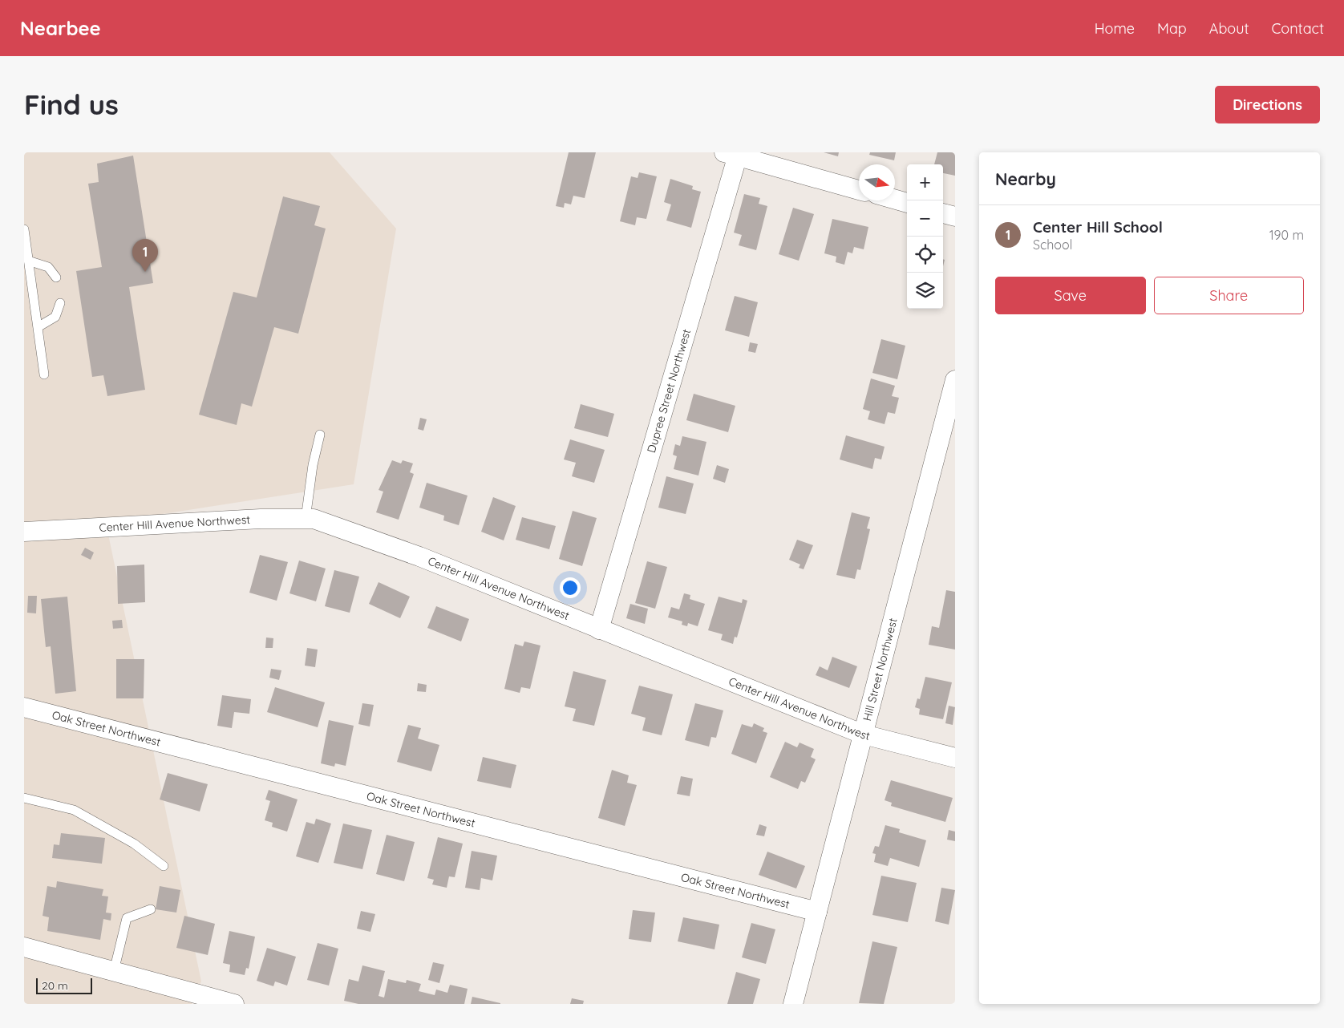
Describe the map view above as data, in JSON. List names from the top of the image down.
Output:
{
  "streets": {
    "street": [
      "Dupree Street Northwest",
      "Center Hill Avenue Northwest",
      "Hill Street Northwest",
      "Oak Street Northwest"
    ]
  },
  "crossings": [
    ["Dupree Street Northwest", "Center Hill Avenue Northwest"],
    ["Center Hill Avenue Northwest", "Hill Street Northwest"],
    ["Hill Street Northwest", "Oak Street Northwest"]
  ],
  "scale_bar": "20 m",
  "north": "right",
  "page": {
    "header": "Nearbee",
    "nav": [
      "Home",
      "Map",
      "About",
      "Contact"
    ],
    "buttons": [
      "Directions",
      ["Save", "Share"]
    ],
    "title": "Find us",
    "heading": "Nearby",
    "map_buttons": ["+", "−"],
    "list": [
      {
        "mark": "1",
        "name": "Center Hill School",
        "note": "School",
        "value": "190 m"
      }
    ],
    "pins": "1",
    "scale": "20 m"
  }
}
